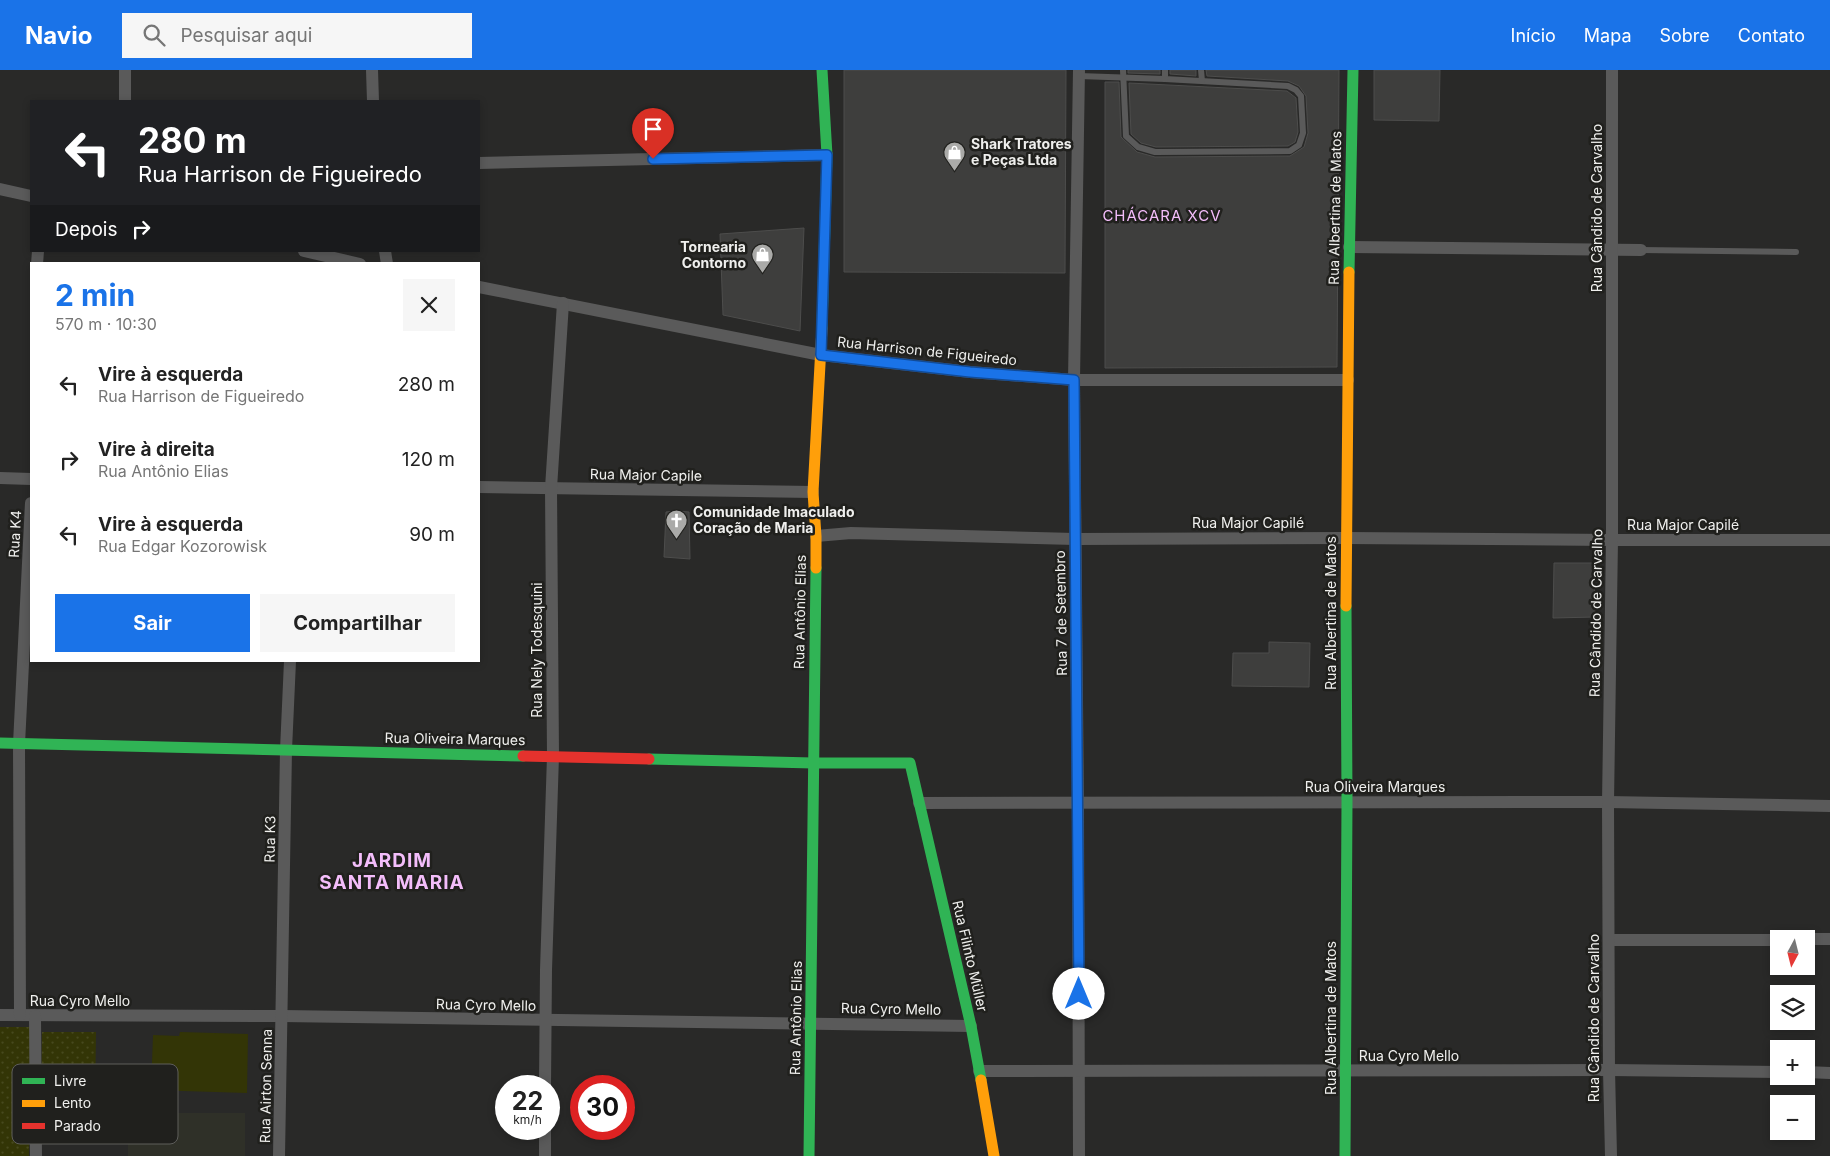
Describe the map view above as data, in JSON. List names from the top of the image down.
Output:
{
  "streets": {
    "street": [
      "Rua Albertina de Matos",
      "Rua Cândido de Carvalho",
      "Rua Harrison de Figueiredo",
      "Rua Major Capile",
      "Rua Major Capilé",
      "Rua K4",
      "Rua Antônio Elias",
      "Rua 7 de Setembro",
      "Rua Nely Todesquini",
      "Rua Oliveira Marques",
      "Rua K3",
      "Rua Filinto Müller",
      "Rua Cyro Mello",
      "Rua Airton Senna"
    ]
  },
  "crossings": [
    ["Rua Albertina de Matos", "Rua Harrison de Figueiredo"],
    ["Rua Albertina de Matos", "Rua Major Capilé"],
    ["Rua Albertina de Matos", "Rua Oliveira Marques"],
    ["Rua Albertina de Matos", "Rua Cyro Mello"],
    ["Rua Cândido de Carvalho", "Rua Major Capilé"],
    ["Rua Cândido de Carvalho", "Rua Oliveira Marques"],
    ["Rua Cândido de Carvalho", "Rua Cyro Mello"],
    ["Rua Harrison de Figueiredo", "Rua Antônio Elias"],
    ["Rua Harrison de Figueiredo", "Rua 7 de Setembro"],
    ["Rua Harrison de Figueiredo", "Rua Nely Todesquini"],
    ["Rua Major Capile", "Rua Antônio Elias"],
    ["Rua Major Capile", "Rua Nely Todesquini"],
    ["Rua Major Capilé", "Rua Antônio Elias"],
    ["Rua Major Capilé", "Rua 7 de Setembro"],
    ["Rua K4", "Rua Oliveira Marques"],
    ["Rua K4", "Rua Cyro Mello"],
    ["Rua Antônio Elias", "Rua Oliveira Marques"],
    ["Rua Antônio Elias", "Rua Cyro Mello"],
    ["Rua 7 de Setembro", "Rua Oliveira Marques"],
    ["Rua 7 de Setembro", "Rua Cyro Mello"],
    ["Rua Nely Todesquini", "Rua Oliveira Marques"],
    ["Rua Nely Todesquini", "Rua Cyro Mello"],
    ["Rua Oliveira Marques", "Rua K3"],
    ["Rua Oliveira Marques", "Rua Filinto Müller"],
    ["Rua K3", "Rua Cyro Mello"],
    ["Rua K3", "Rua Airton Senna"],
    ["Rua Filinto Müller", "Rua Cyro Mello"],
    ["Rua Cyro Mello", "Rua Airton Senna"]
  ],
  "districts": ["CHÁCARA XCV", "JARDIM SANTA MARIA"],
  "places": {
    "shop": ["Shark Tratores e Peças Ltda", "Tornearia Contorno"],
    "church": ["Comunidade Imaculado Coração de Maria"]
  },
  "legend": ["Livre", "Lento", "Parado"],
  "north": "bottom",
  "page": {
    "header": "Navio",
    "search": "Pesquisar aqui",
    "nav": [
      "Início",
      "Mapa",
      "Sobre",
      "Contato"
    ],
    "turn": ["280 m", "Rua Harrison de Figueiredo"],
    "then": "Depois",
    "heading": ["2 min", "570 m · 10:30"],
    "list": [
      {
        "name": "Vire à esquerda",
        "note": "Rua Harrison de Figueiredo",
        "value": "280 m"
      },
      {
        "name": "Vire à direita",
        "note": "Rua Antônio Elias",
        "value": "120 m"
      },
      {
        "name": "Vire à esquerda",
        "note": "Rua Edgar Kozorowisk",
        "value": "90 m"
      }
    ],
    "buttons": ["Sair", "Compartilhar"],
    "map_buttons": ["+", "−"],
    "speed": "22 km/h",
    "limit": "30"
  }
}
